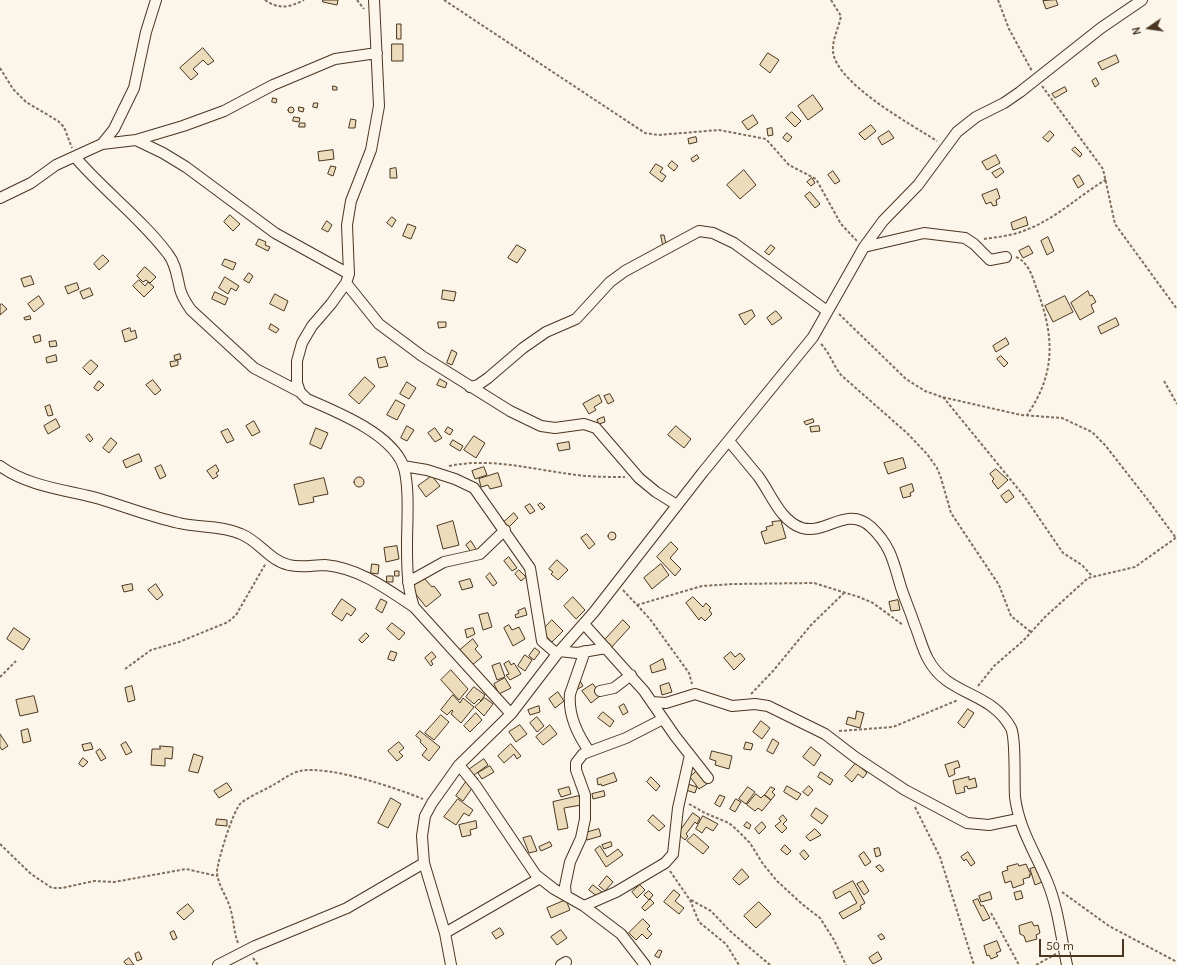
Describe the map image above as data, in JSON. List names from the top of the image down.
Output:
{
  "scale_bar": "50 m",
  "north": "left"
}
